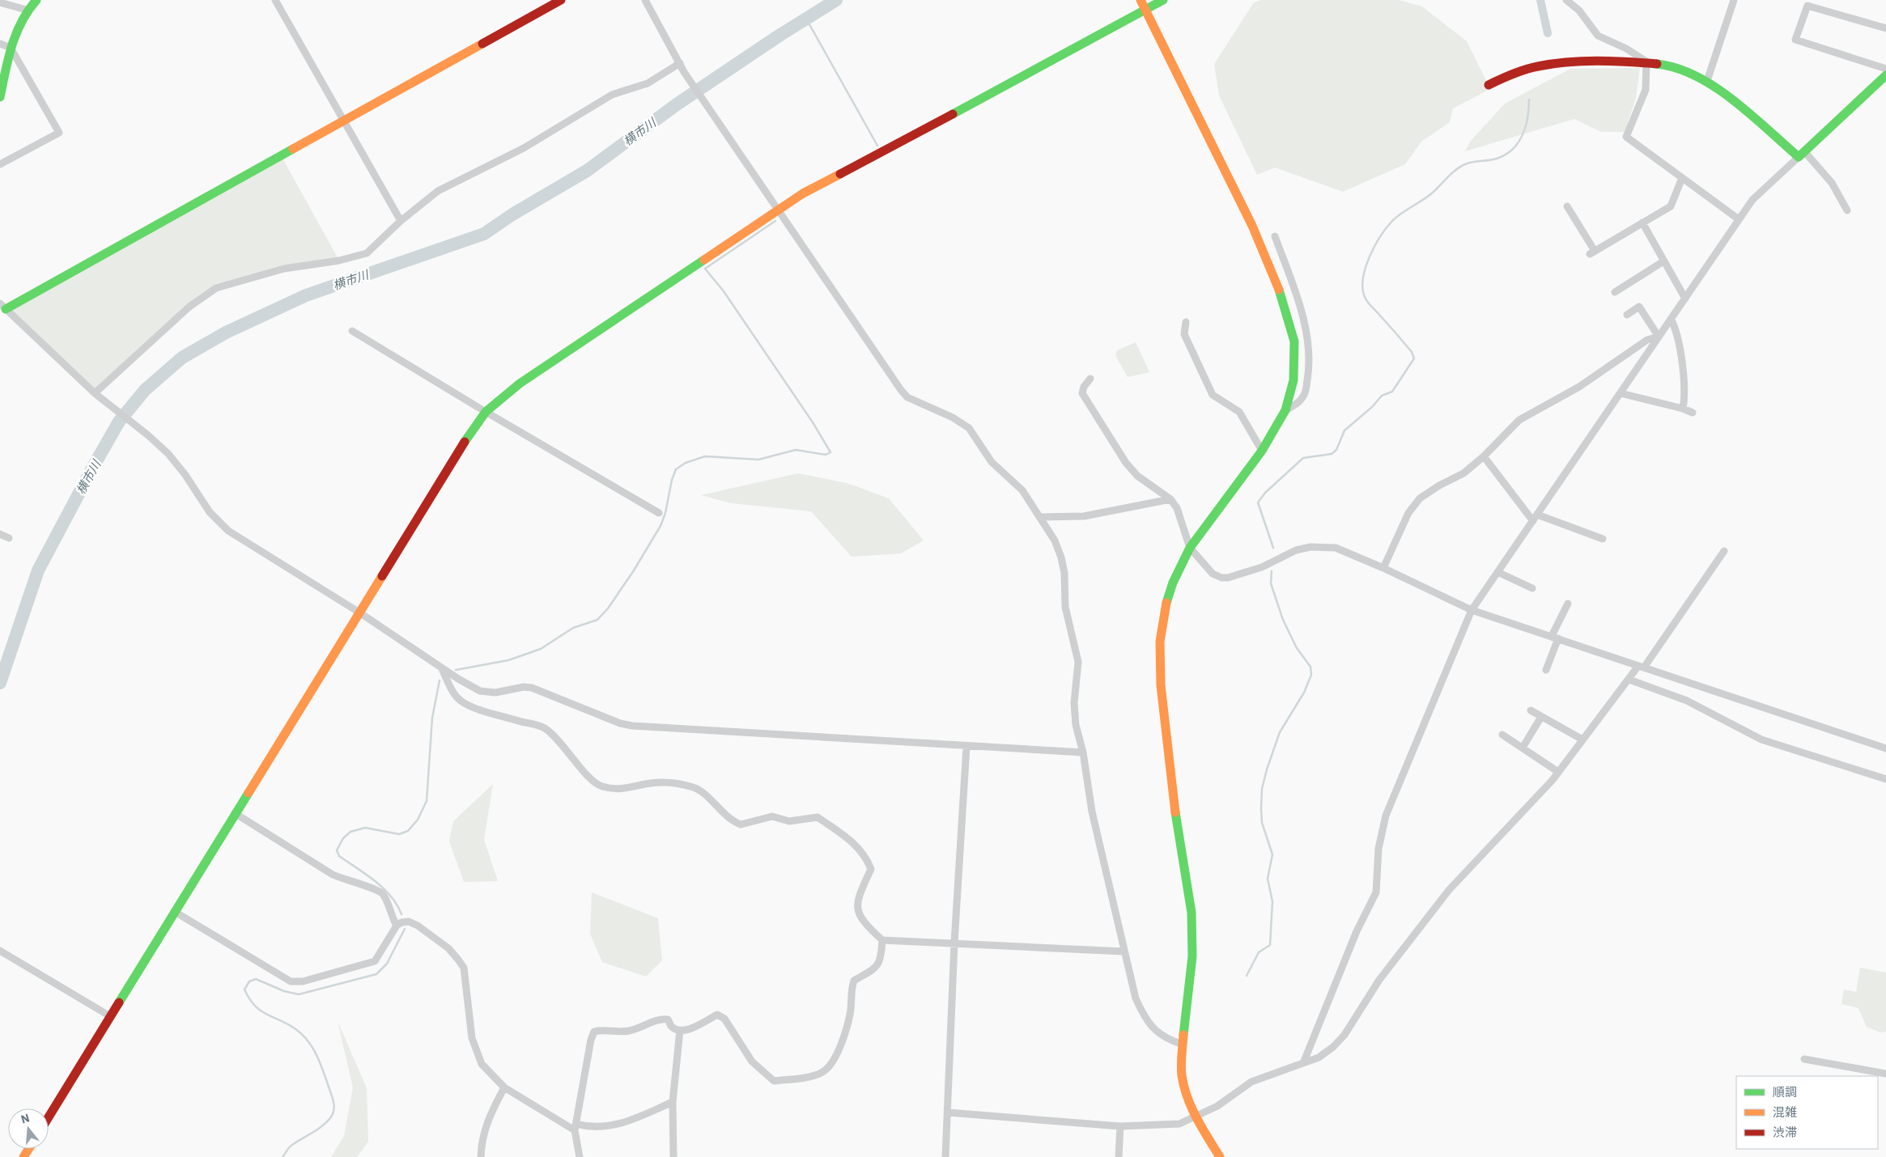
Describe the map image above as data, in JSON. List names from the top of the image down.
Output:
{
  "water": ["横市川"],
  "legend": ["順調", "混雑", "渋滞"],
  "north": "top"
}
